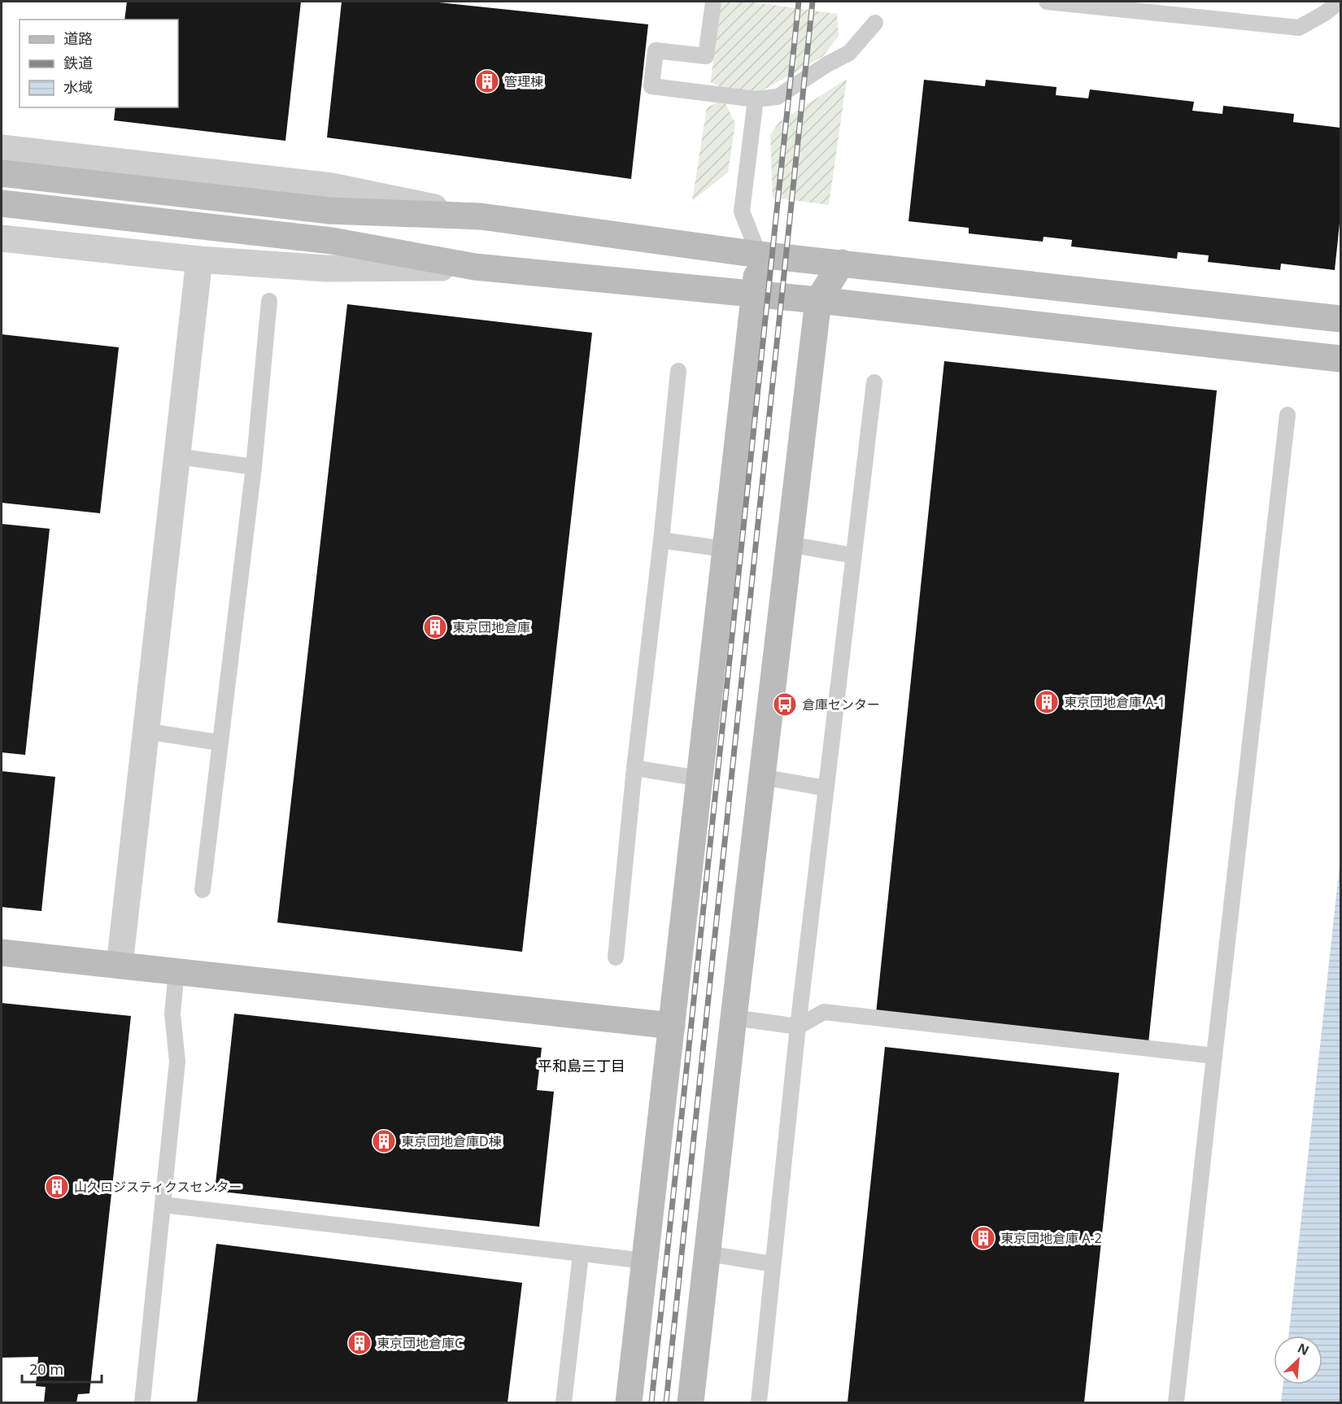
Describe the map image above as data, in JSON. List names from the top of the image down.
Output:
{
  "districts": ["平和島三丁目"],
  "places": {
    "building": [
      "管理棟",
      "東京団地倉庫",
      "東京団地倉庫 A-1",
      "東京団地倉庫D棟",
      "山久ロジスティクスセンター",
      "東京団地倉庫 A-2",
      "東京団地倉庫C"
    ],
    "bus stop": ["倉庫センター"]
  },
  "legend": ["道路", "鉄道", "水域"],
  "scale_bar": "20 m",
  "north": "top right"
}
